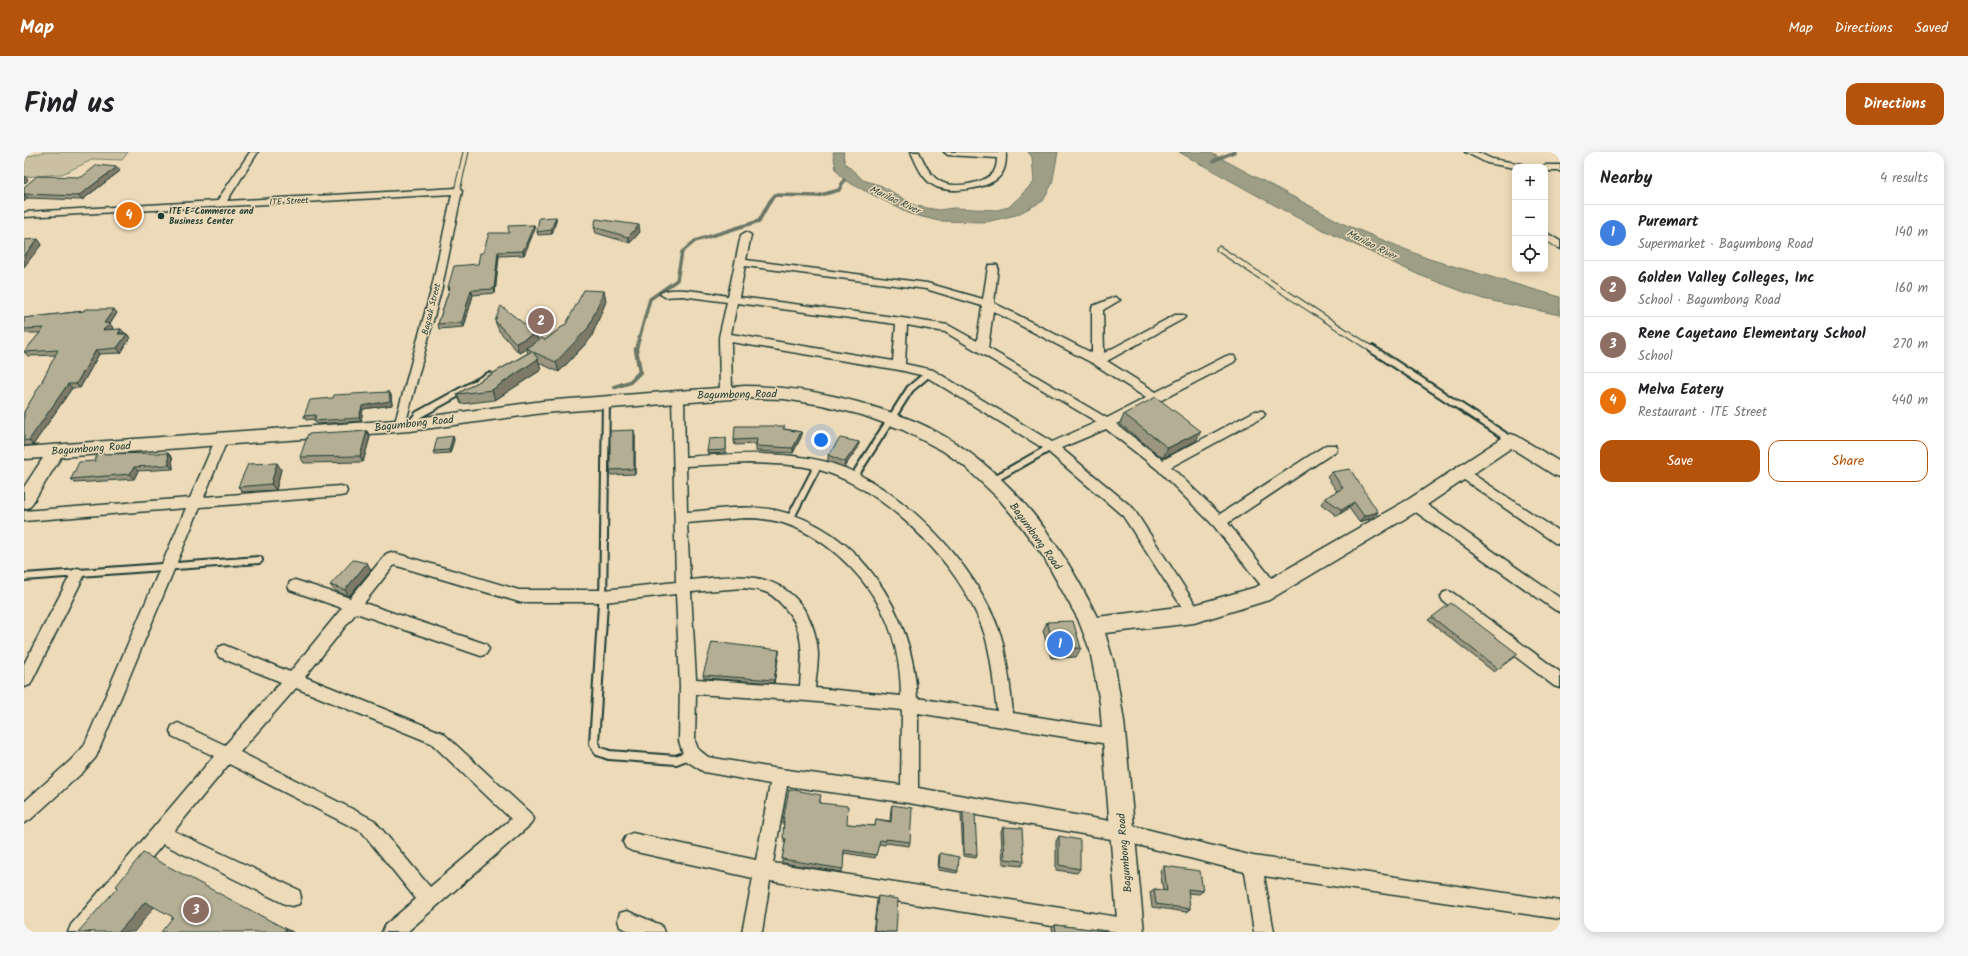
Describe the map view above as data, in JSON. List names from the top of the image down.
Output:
{
  "streets": {
    "street": ["ITE Street", "Bagsak Street", "Bagumbong Road"]
  },
  "crossings": [
    ["ITE Street", "Bagsak Street"],
    ["Bagsak Street", "Bagumbong Road"]
  ],
  "water": ["Marilao River"],
  "places": ["ITE E-Commerce and Business Center"],
  "page": {
    "header": "Map",
    "nav": ["Map", "Directions", "Saved"],
    "title": "Find us",
    "buttons": [
      "Directions",
      ["Save", "Share"]
    ],
    "heading": ["Nearby", "4 results"],
    "map_buttons": ["+", "−"],
    "pins": [
      "4",
      "2",
      "1",
      "3"
    ],
    "list": [
      {
        "mark": "1",
        "name": "Puremart",
        "note": "Supermarket · Bagumbong Road",
        "value": "140 m"
      },
      {
        "mark": "2",
        "name": "Golden Valley Colleges, Inc",
        "note": "School · Bagumbong Road",
        "value": "160 m"
      },
      {
        "mark": "3",
        "name": "Rene Cayetano Elementary School",
        "note": "School",
        "value": "270 m"
      },
      {
        "mark": "4",
        "name": "Melva Eatery",
        "note": "Restaurant · ITE Street",
        "value": "440 m"
      }
    ]
  }
}
